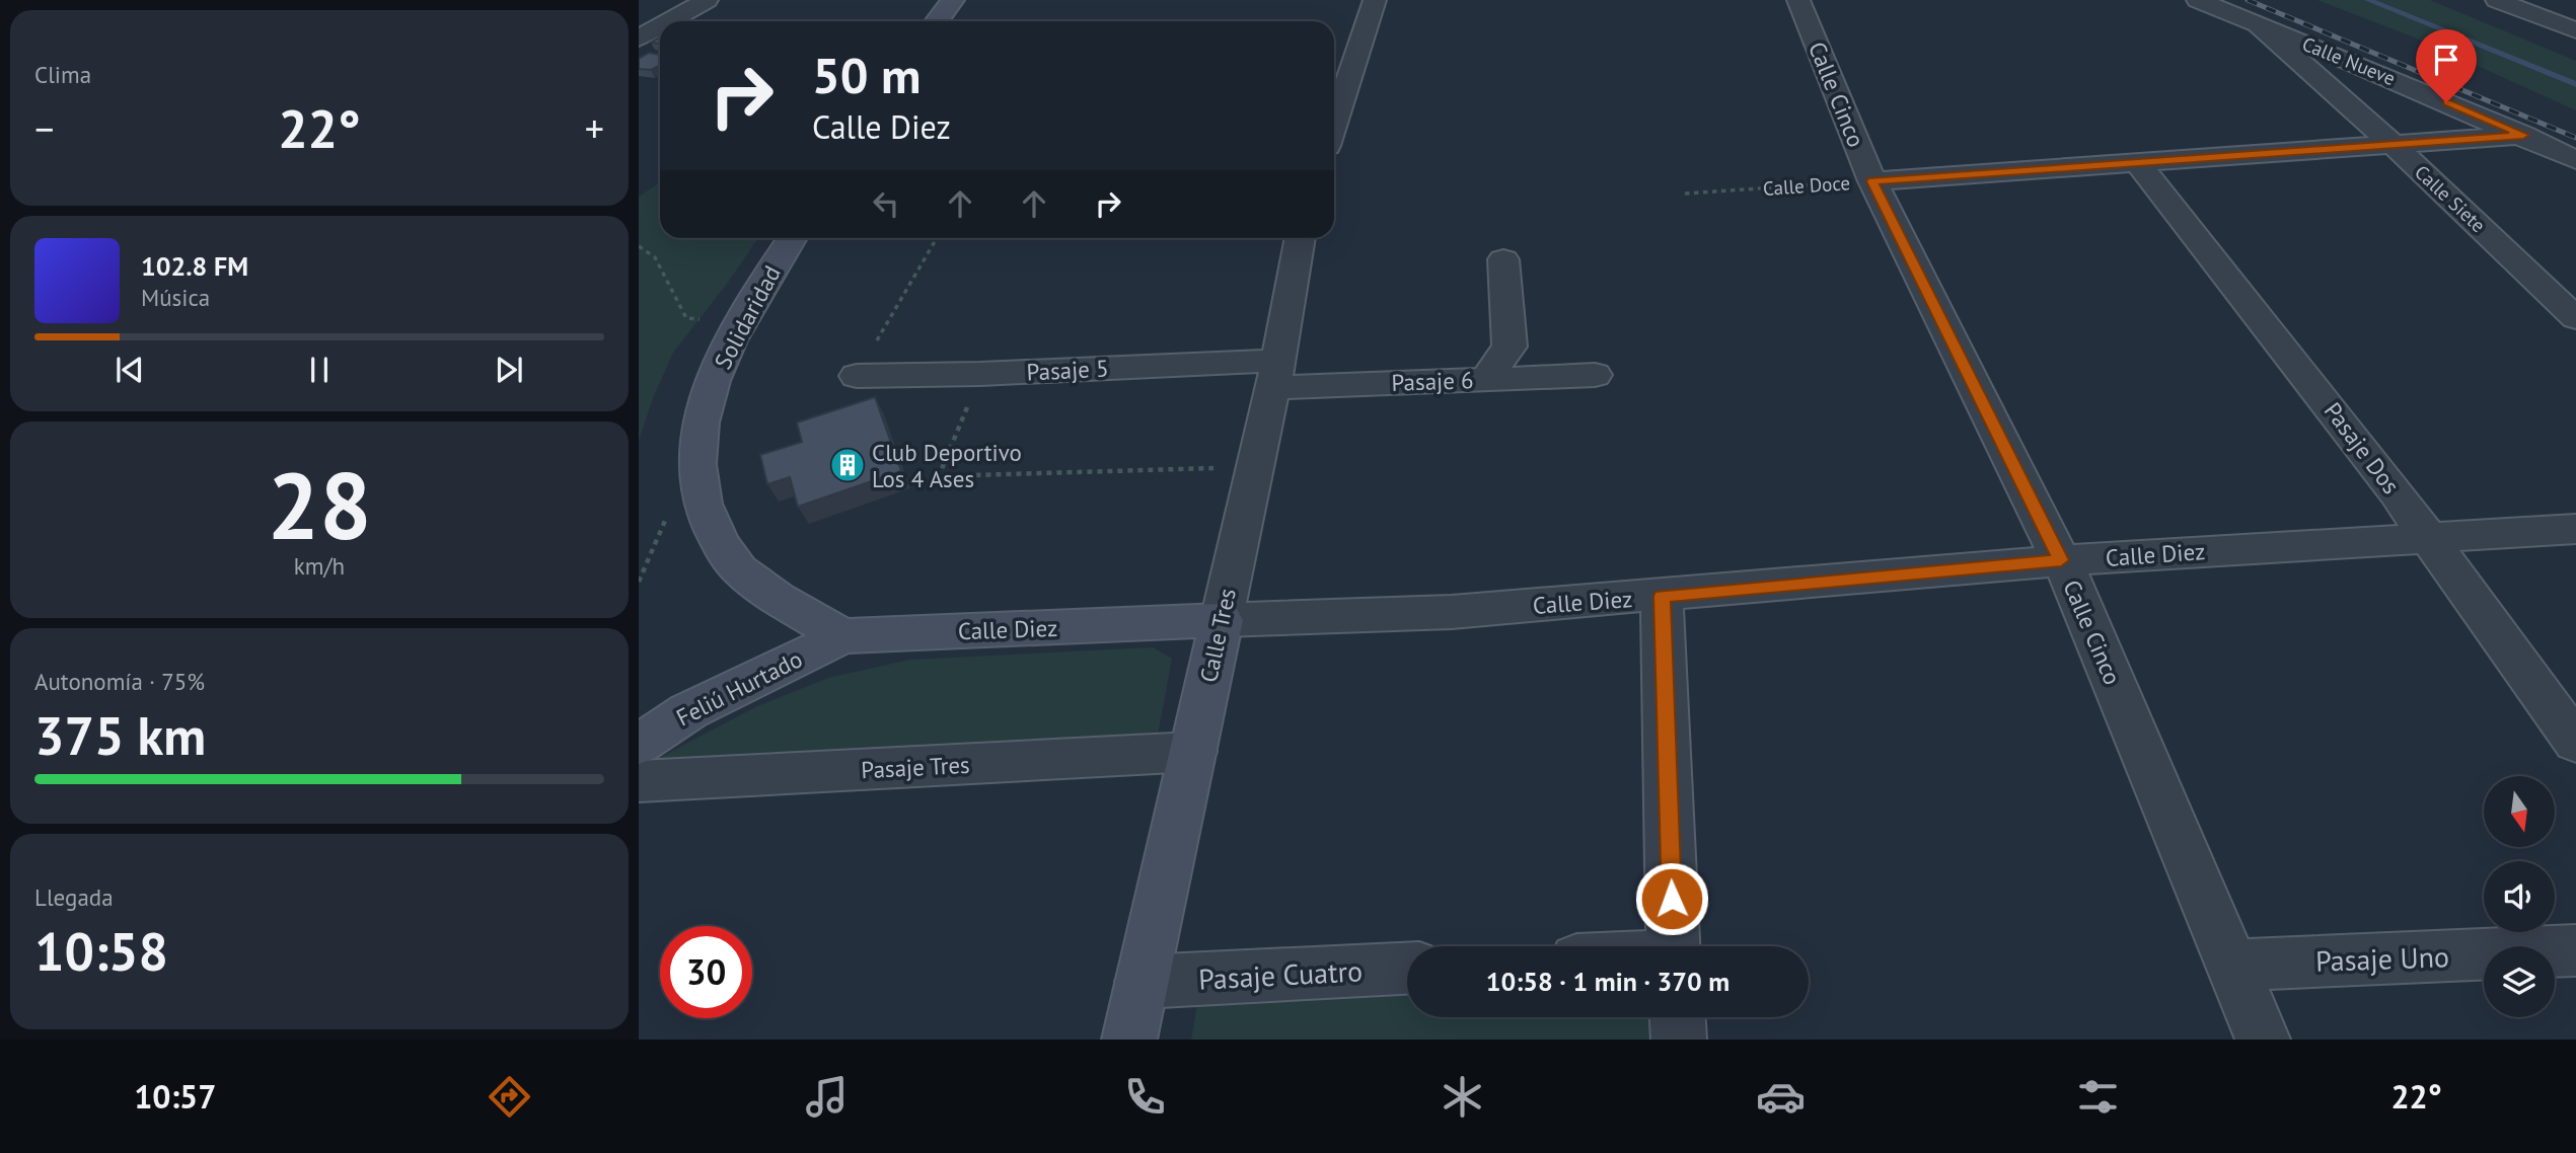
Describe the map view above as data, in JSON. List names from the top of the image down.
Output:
{
  "streets": {
    "main road": [
      "Solidaridad",
      "Calle Diez",
      "Calle Tres",
      "Feliú Hurtado"
    ],
    "street": [
      "Calle Nueve",
      "Calle Cinco",
      "Calle Doce",
      "Calle Siete",
      "Pasaje 5",
      "Pasaje 6",
      "Pasaje Dos",
      "Pasaje Tres",
      "Pasaje Uno",
      "Pasaje Cuatro"
    ]
  },
  "crossings": [
    ["Calle Nueve", "Calle Doce"],
    ["Calle Nueve", "Calle Siete"],
    ["Calle Cinco", "Calle Doce"],
    ["Calle Cinco", "Calle Diez"],
    ["Calle Cinco", "Pasaje Uno"],
    ["Calle Doce", "Calle Siete"],
    ["Calle Doce", "Pasaje Dos"],
    ["Solidaridad", "Calle Diez"],
    ["Solidaridad", "Feliú Hurtado"],
    ["Pasaje 5", "Pasaje 6"],
    ["Pasaje 5", "Calle Tres"],
    ["Pasaje 6", "Calle Tres"],
    ["Pasaje Dos", "Calle Diez"],
    ["Calle Diez", "Calle Tres"],
    ["Calle Diez", "Feliú Hurtado"],
    ["Calle Tres", "Pasaje Tres"],
    ["Calle Tres", "Pasaje Cuatro"]
  ],
  "places": {
    "building": ["Club Deportivo Los 4 Ases"]
  },
  "north": "bottom",
  "page": {
    "tile": [
      "Clima",
      ["28", "km/h"],
      ["Autonomía · 75%", "375 km"],
      ["Llegada", "10:58"]
    ],
    "turn": ["50 m", "Calle Diez"],
    "heat": ["−", "22°", "+"],
    "song": ["102.8 FM", "Música"],
    "limit": "30",
    "trip": "10:58 · 1 min · 370 m",
    "tabs": ["10:57", "22°"]
  }
}
